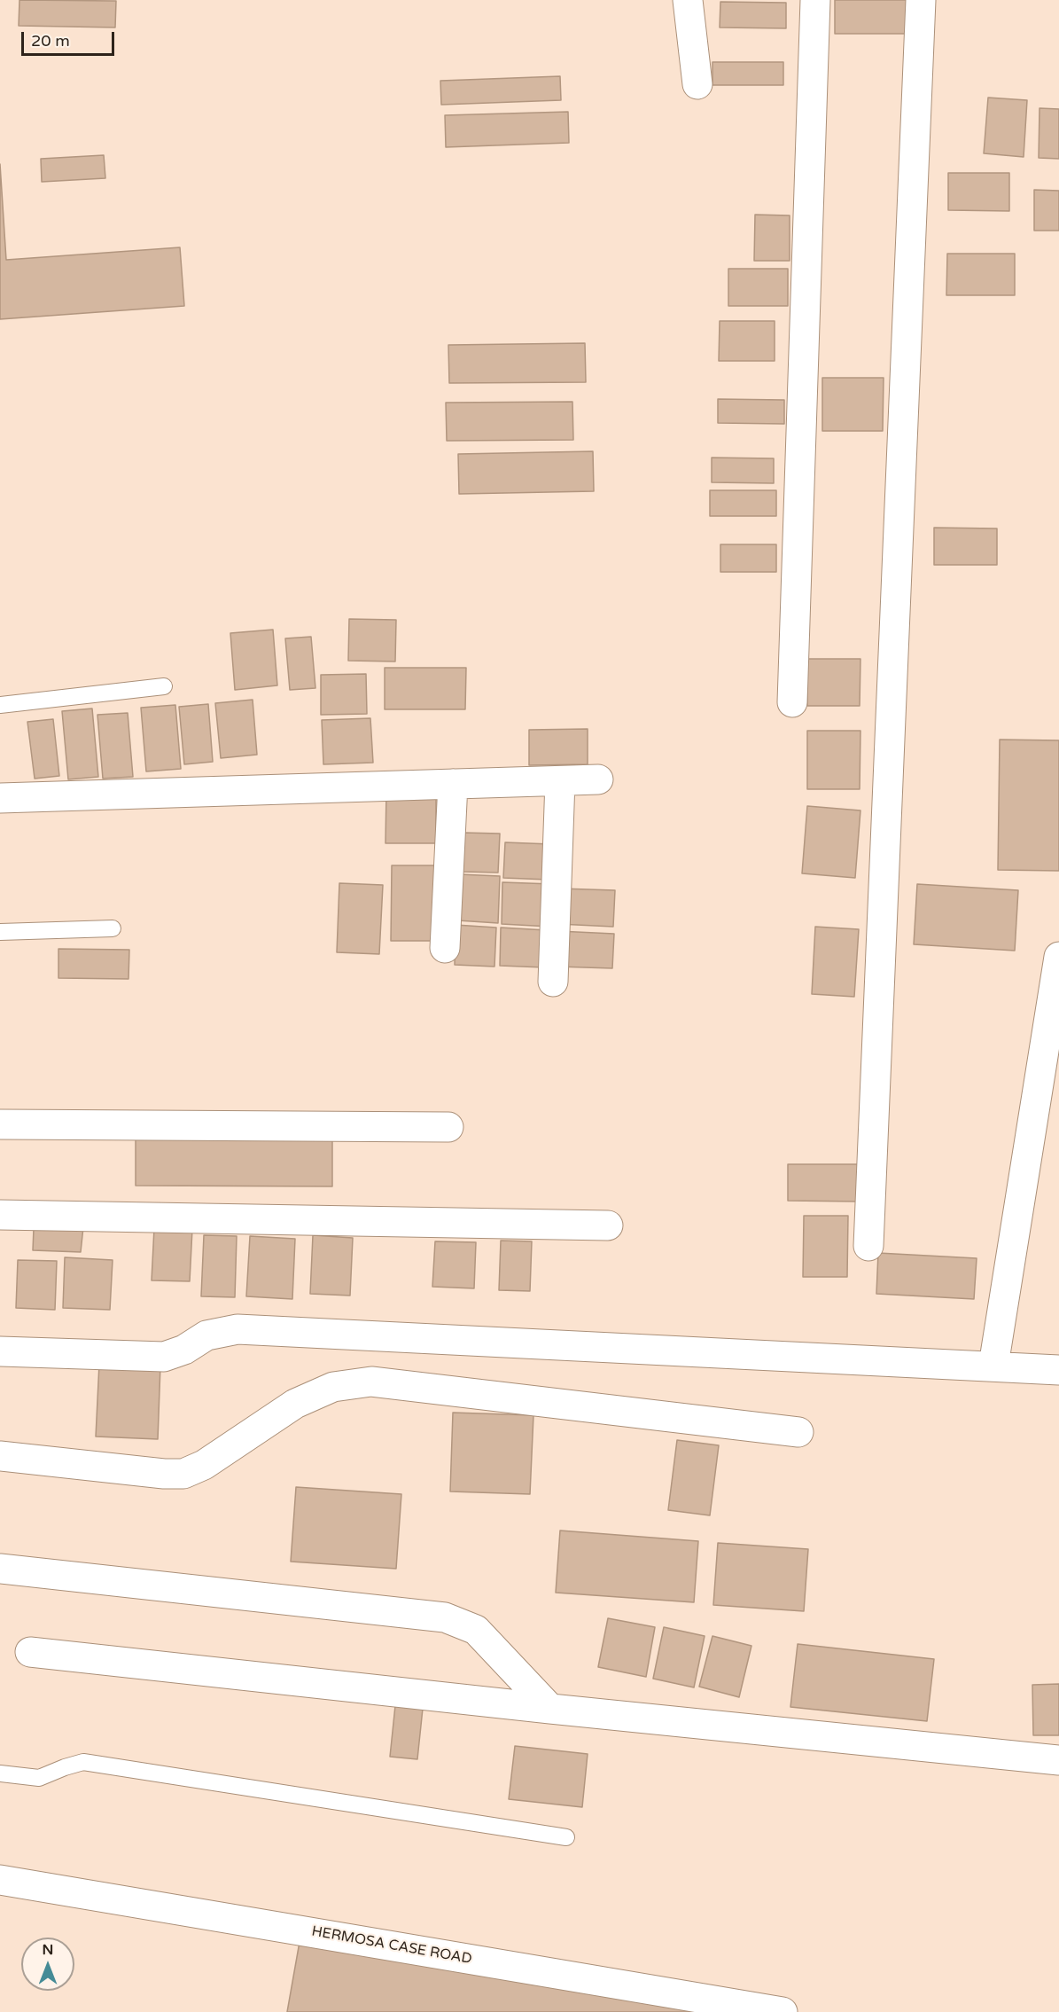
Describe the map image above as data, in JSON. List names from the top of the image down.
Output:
{
  "streets": {
    "street": ["HERMOSA CASE ROAD"]
  },
  "scale_bar": "20 m",
  "north": "top"
}
